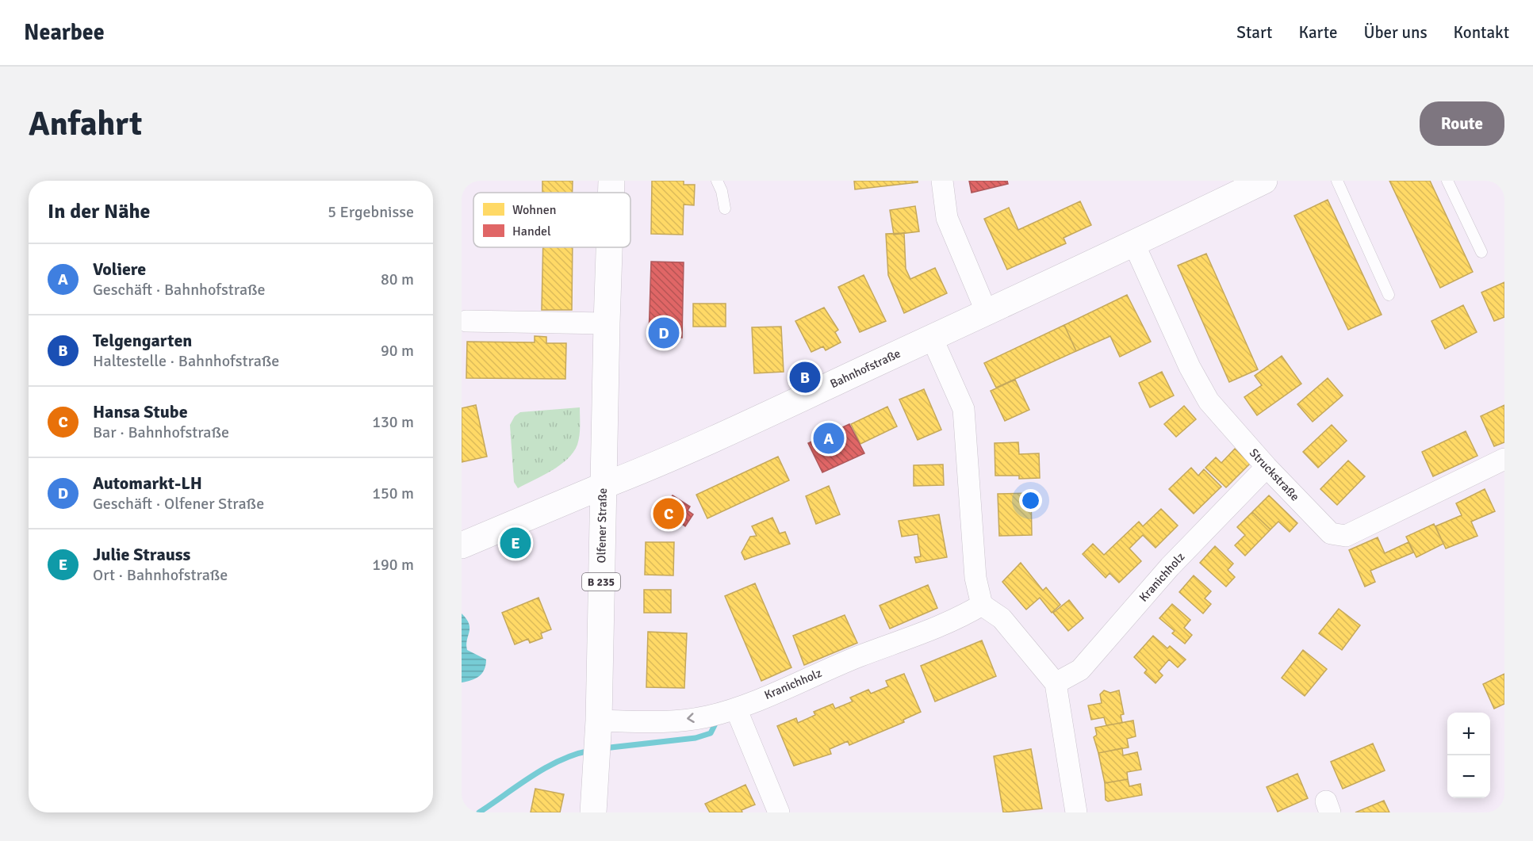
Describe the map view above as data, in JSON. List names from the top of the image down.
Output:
{
  "streets": {
    "main road": ["Bahnhofstraße", "Olfener Straße", "B 235"],
    "street": ["Struckstraße", "Kranichholz"]
  },
  "crossings": [
    ["Bahnhofstraße", "Struckstraße"],
    ["Bahnhofstraße", "Olfener Straße"],
    ["Struckstraße", "Kranichholz"],
    ["Olfener Straße", "Kranichholz"]
  ],
  "legend": ["Wohnen", "Handel"],
  "page": {
    "header": "Nearbee",
    "nav": [
      "Start",
      "Karte",
      "Über uns",
      "Kontakt"
    ],
    "buttons": "Route",
    "title": "Anfahrt",
    "heading": ["In der Nähe", "5 Ergebnisse"],
    "list": [
      {
        "mark": "A",
        "name": "Voliere",
        "note": "Geschäft · Bahnhofstraße",
        "value": "80 m"
      },
      {
        "mark": "B",
        "name": "Telgengarten",
        "note": "Haltestelle · Bahnhofstraße",
        "value": "90 m"
      },
      {
        "mark": "C",
        "name": "Hansa Stube",
        "note": "Bar · Bahnhofstraße",
        "value": "130 m"
      },
      {
        "mark": "D",
        "name": "Automarkt-LH",
        "note": "Geschäft · Olfener Straße",
        "value": "150 m"
      },
      {
        "mark": "E",
        "name": "Julie Strauss",
        "note": "Ort · Bahnhofstraße",
        "value": "190 m"
      }
    ],
    "pins": [
      "D",
      "B",
      "A",
      "C",
      "E"
    ],
    "map_buttons": ["+", "−"]
  }
}
